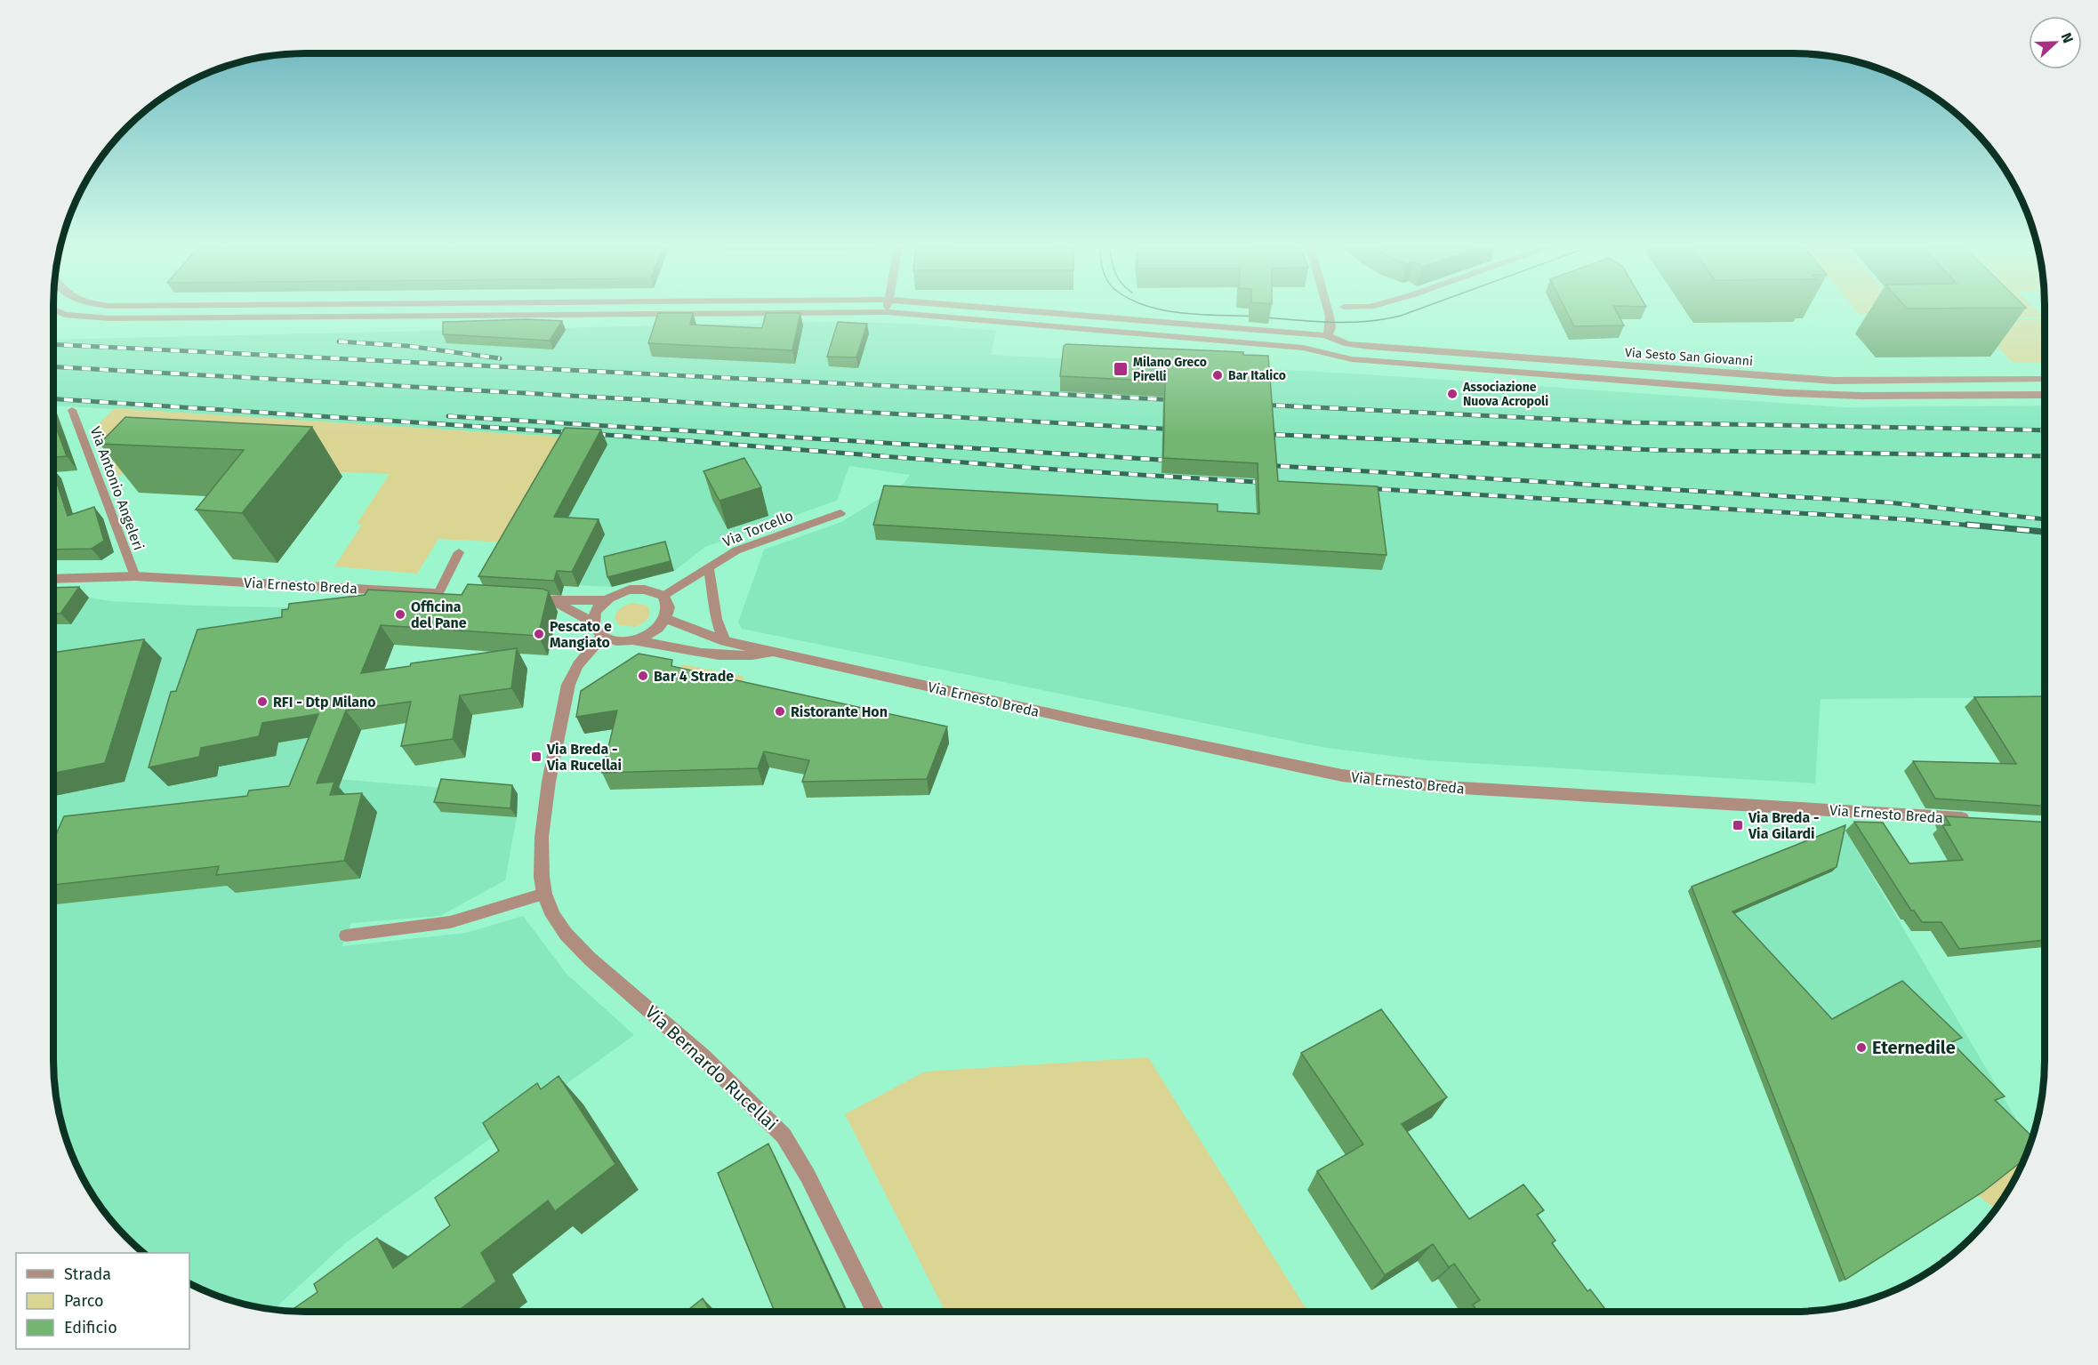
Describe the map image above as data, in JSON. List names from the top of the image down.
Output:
{
  "streets": {
    "street": ["Via Sesto San Giovanni", "Via Ernesto Breda", "Via Bernardo Rucellai"],
    "lane": ["Via Antonio Angeleri", "Via Torcello"]
  },
  "crossings": [
    ["Via Antonio Angeleri", "Via Ernesto Breda"],
    ["Via Torcello", "Via Ernesto Breda"],
    ["Via Torcello", "Via Bernardo Rucellai"],
    ["Via Ernesto Breda", "Via Bernardo Rucellai"]
  ],
  "places": {
    "transit": ["Milano Greco Pirelli", "Via Breda - Via Rucellai", "Via Breda - Via Gilardi"],
    "other": [
      "Bar Italico",
      "Associazione Nuova Acropoli",
      "Officina del Pane",
      "Pescato e Mangiato",
      "Bar 4 Strade",
      "RFI - Dtp Milano",
      "Ristorante Hon",
      "Eternedile"
    ]
  },
  "legend": ["Strada", "Parco", "Edificio"],
  "north": "right"
}
